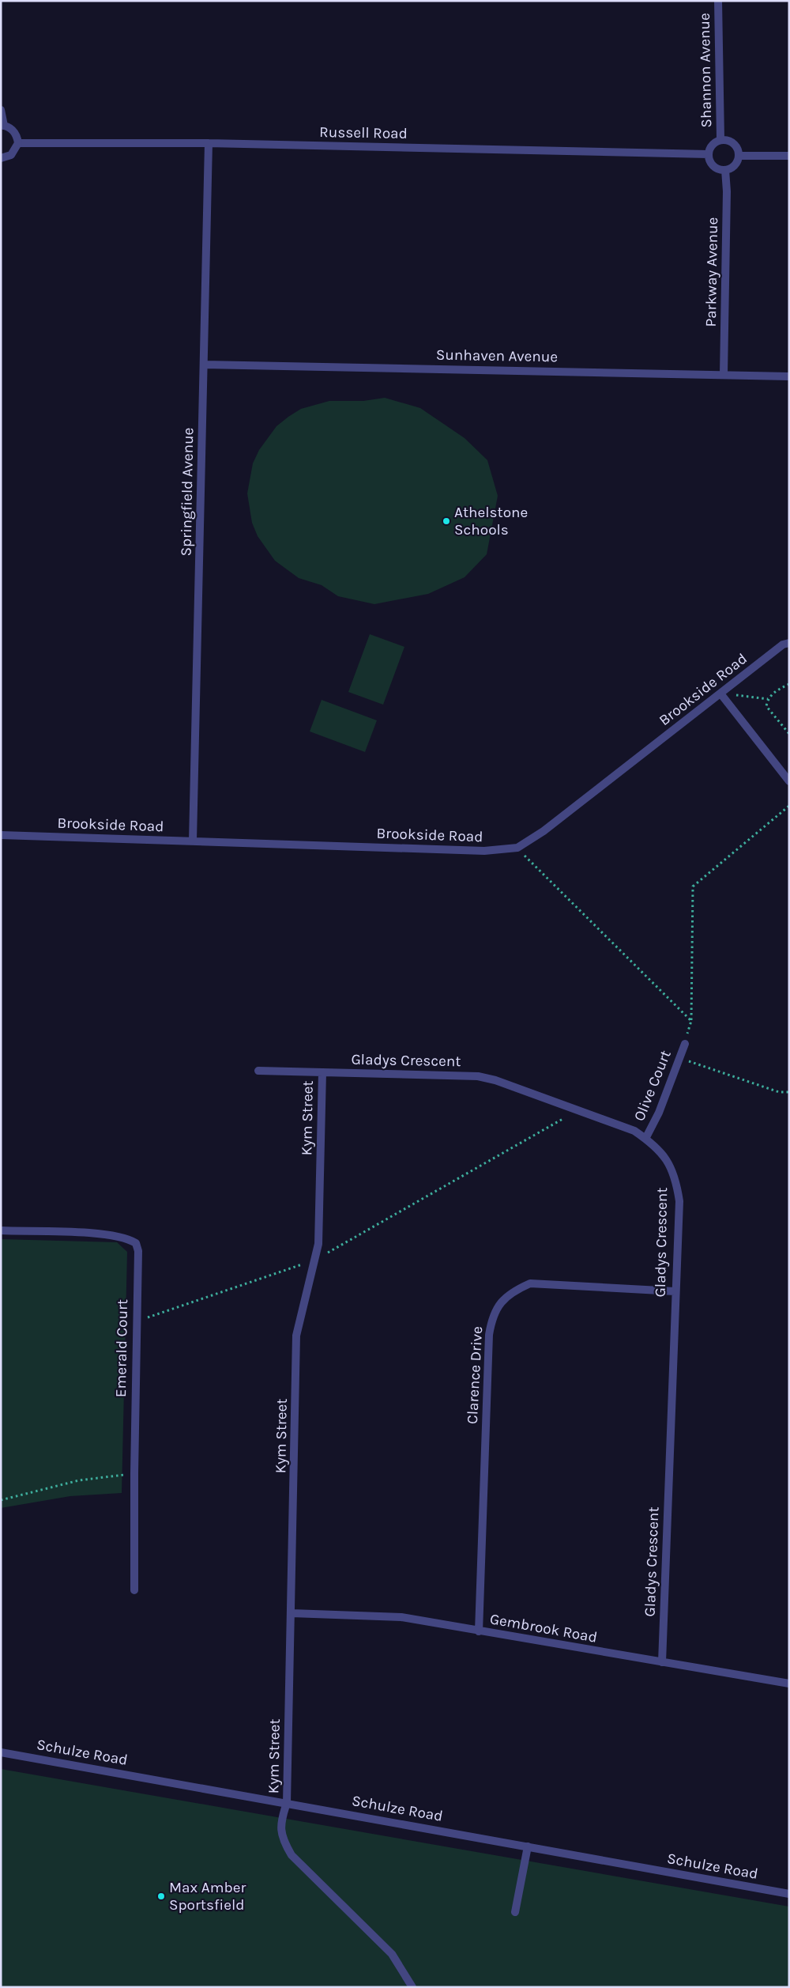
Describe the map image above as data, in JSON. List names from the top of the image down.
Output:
{
  "streets": {
    "street": [
      "Shannon Avenue",
      "Russell Road",
      "Parkway Avenue",
      "Sunhaven Avenue",
      "Springfield Avenue",
      "Brookside Road",
      "Gladys Crescent",
      "Olive Court",
      "Kym Street",
      "Emerald Court",
      "Clarence Drive",
      "Gembrook Road",
      "Schulze Road"
    ]
  },
  "crossings": [
    ["Shannon Avenue", "Russell Road"],
    ["Shannon Avenue", "Parkway Avenue"],
    ["Russell Road", "Parkway Avenue"],
    ["Russell Road", "Springfield Avenue"],
    ["Parkway Avenue", "Sunhaven Avenue"],
    ["Sunhaven Avenue", "Springfield Avenue"],
    ["Springfield Avenue", "Brookside Road"],
    ["Gladys Crescent", "Olive Court"],
    ["Gladys Crescent", "Kym Street"],
    ["Gladys Crescent", "Clarence Drive"],
    ["Gladys Crescent", "Gembrook Road"],
    ["Kym Street", "Gembrook Road"],
    ["Kym Street", "Schulze Road"],
    ["Clarence Drive", "Gembrook Road"]
  ],
  "places": ["Athelstone Schools", "Max Amber Sportsfield"]
}
